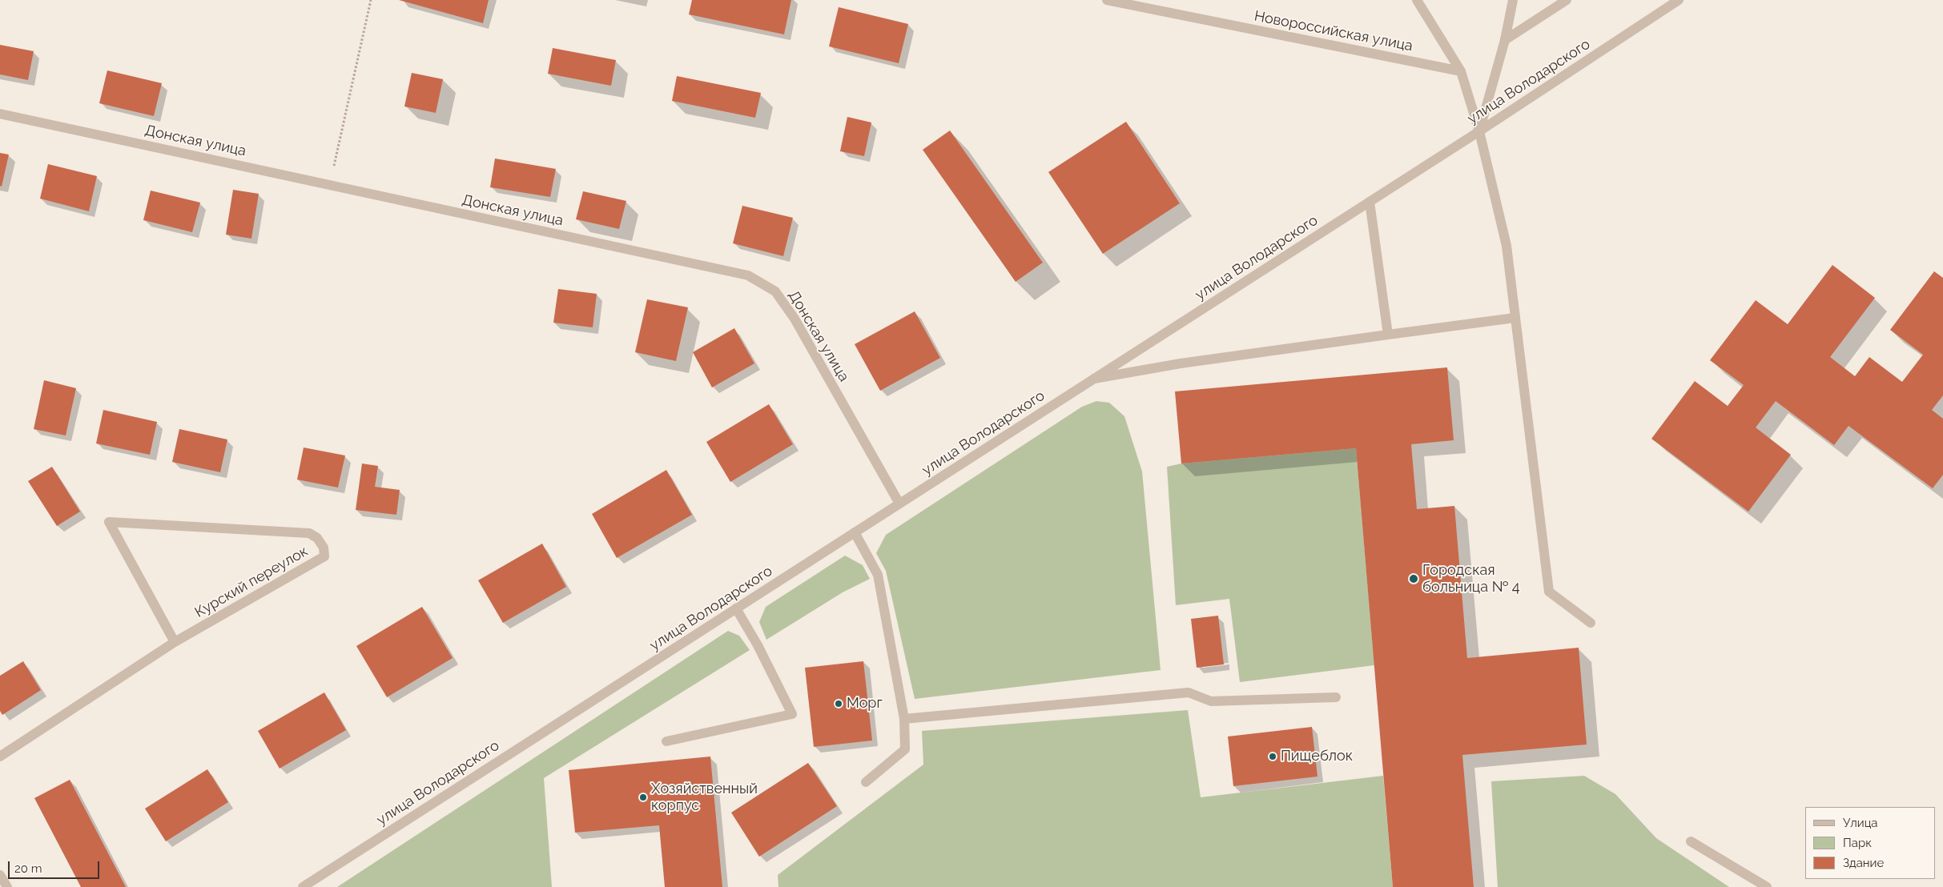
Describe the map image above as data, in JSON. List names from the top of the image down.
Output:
{
  "streets": {
    "street": [
      "Новороссийская улица",
      "улица Володарского",
      "Донская улица",
      "Курский переулок"
    ]
  },
  "crossings": [
    ["улица Володарского", "Донская улица"]
  ],
  "places": [
    "Городская больница № 4",
    "Морг",
    "Пищеблок",
    "Хозяйственный корпус"
  ],
  "legend": ["Улица", "Парк", "Здание"],
  "scale_bar": "20 m"
}
